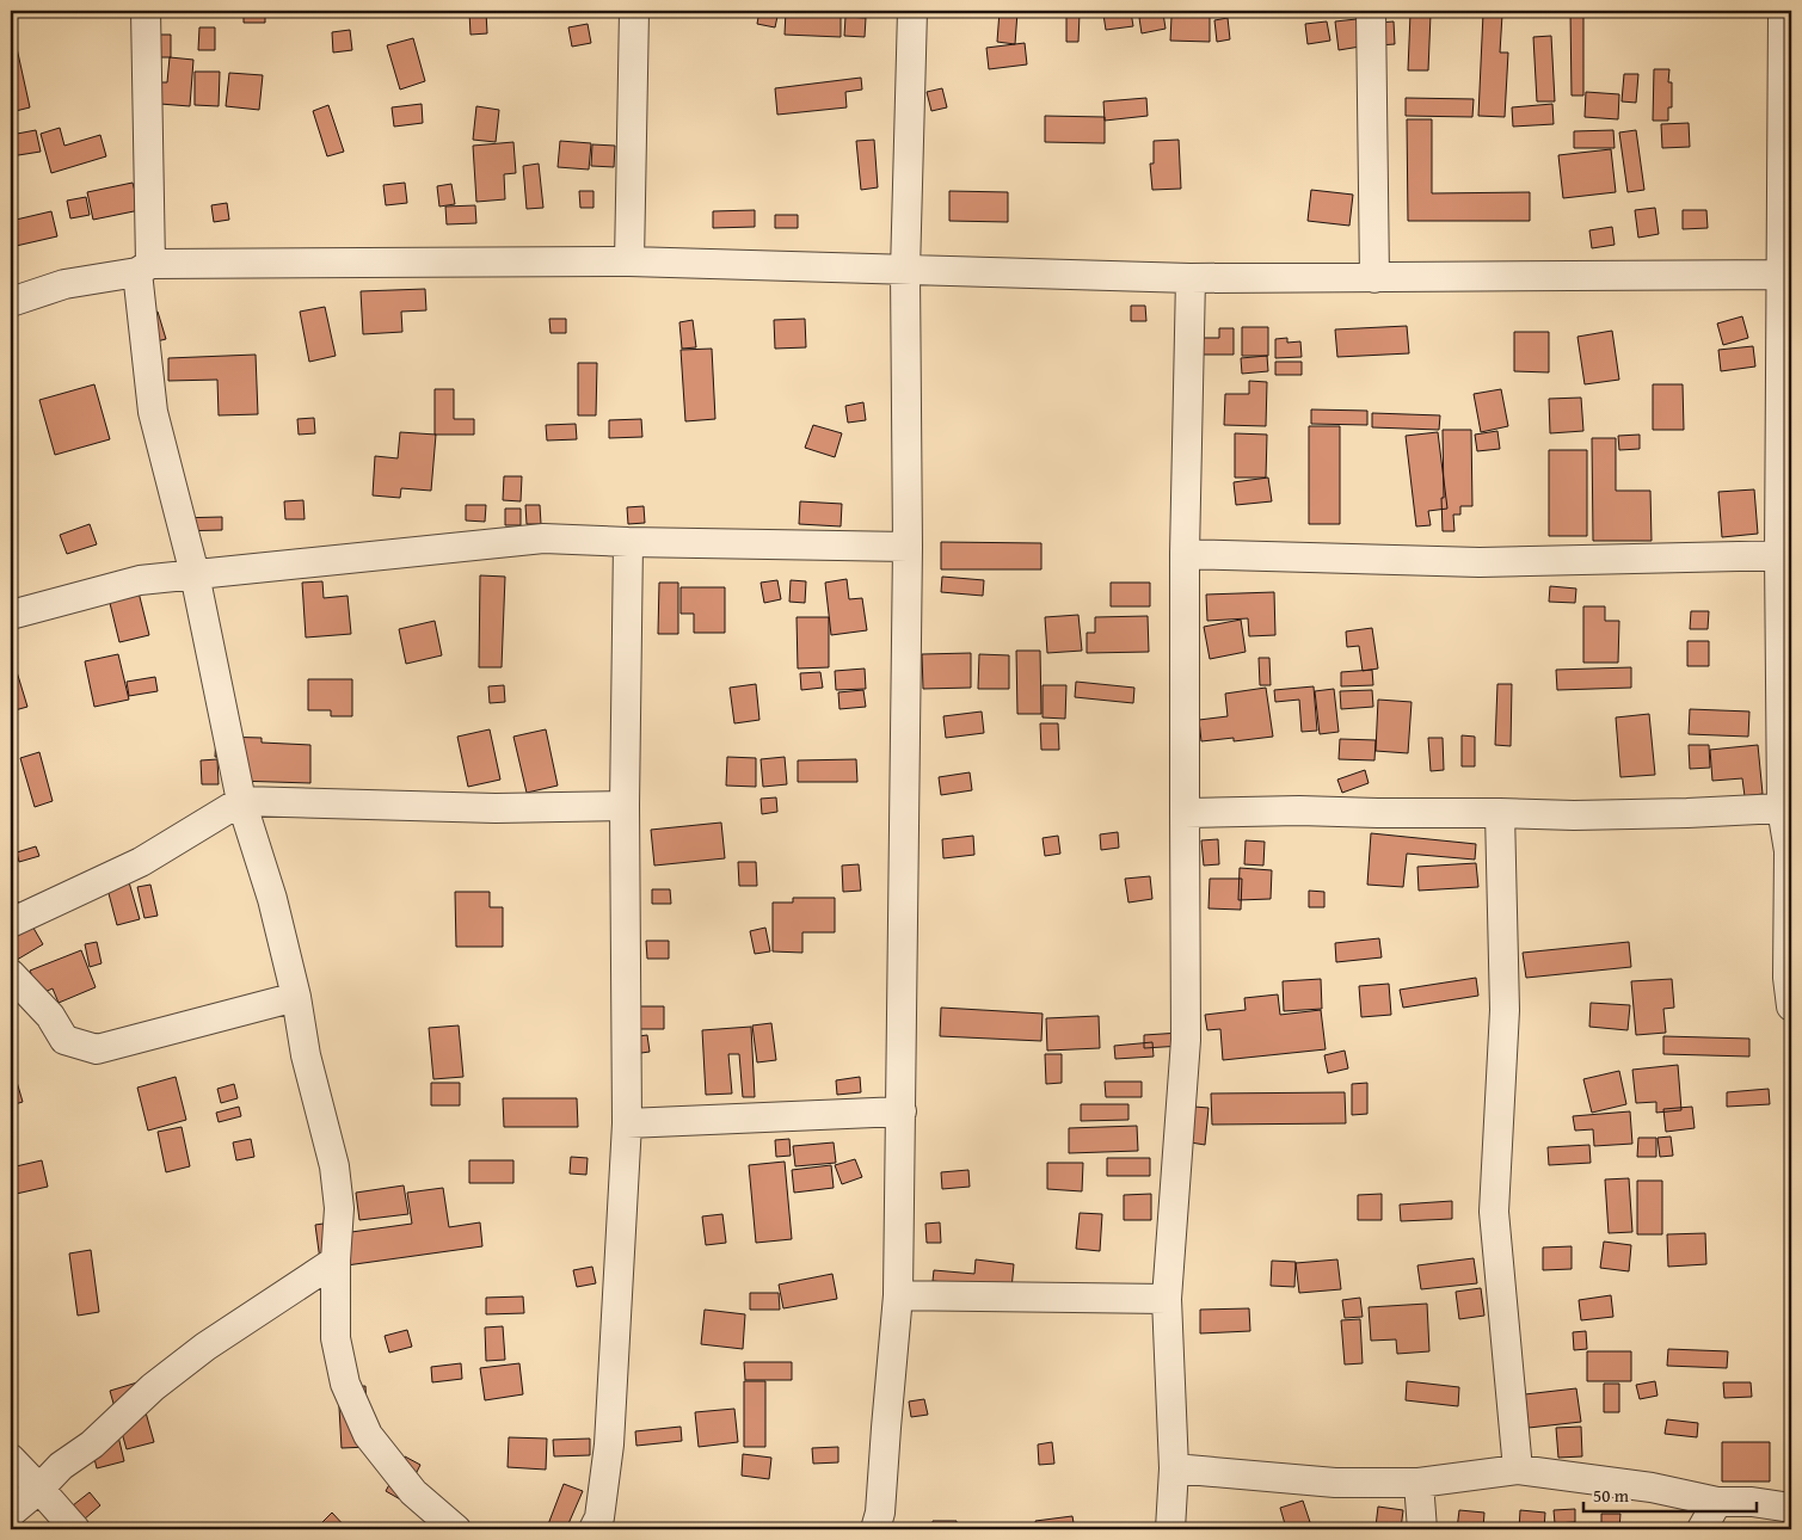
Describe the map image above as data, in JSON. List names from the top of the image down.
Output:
{
  "scale_bar": "50 m"
}
